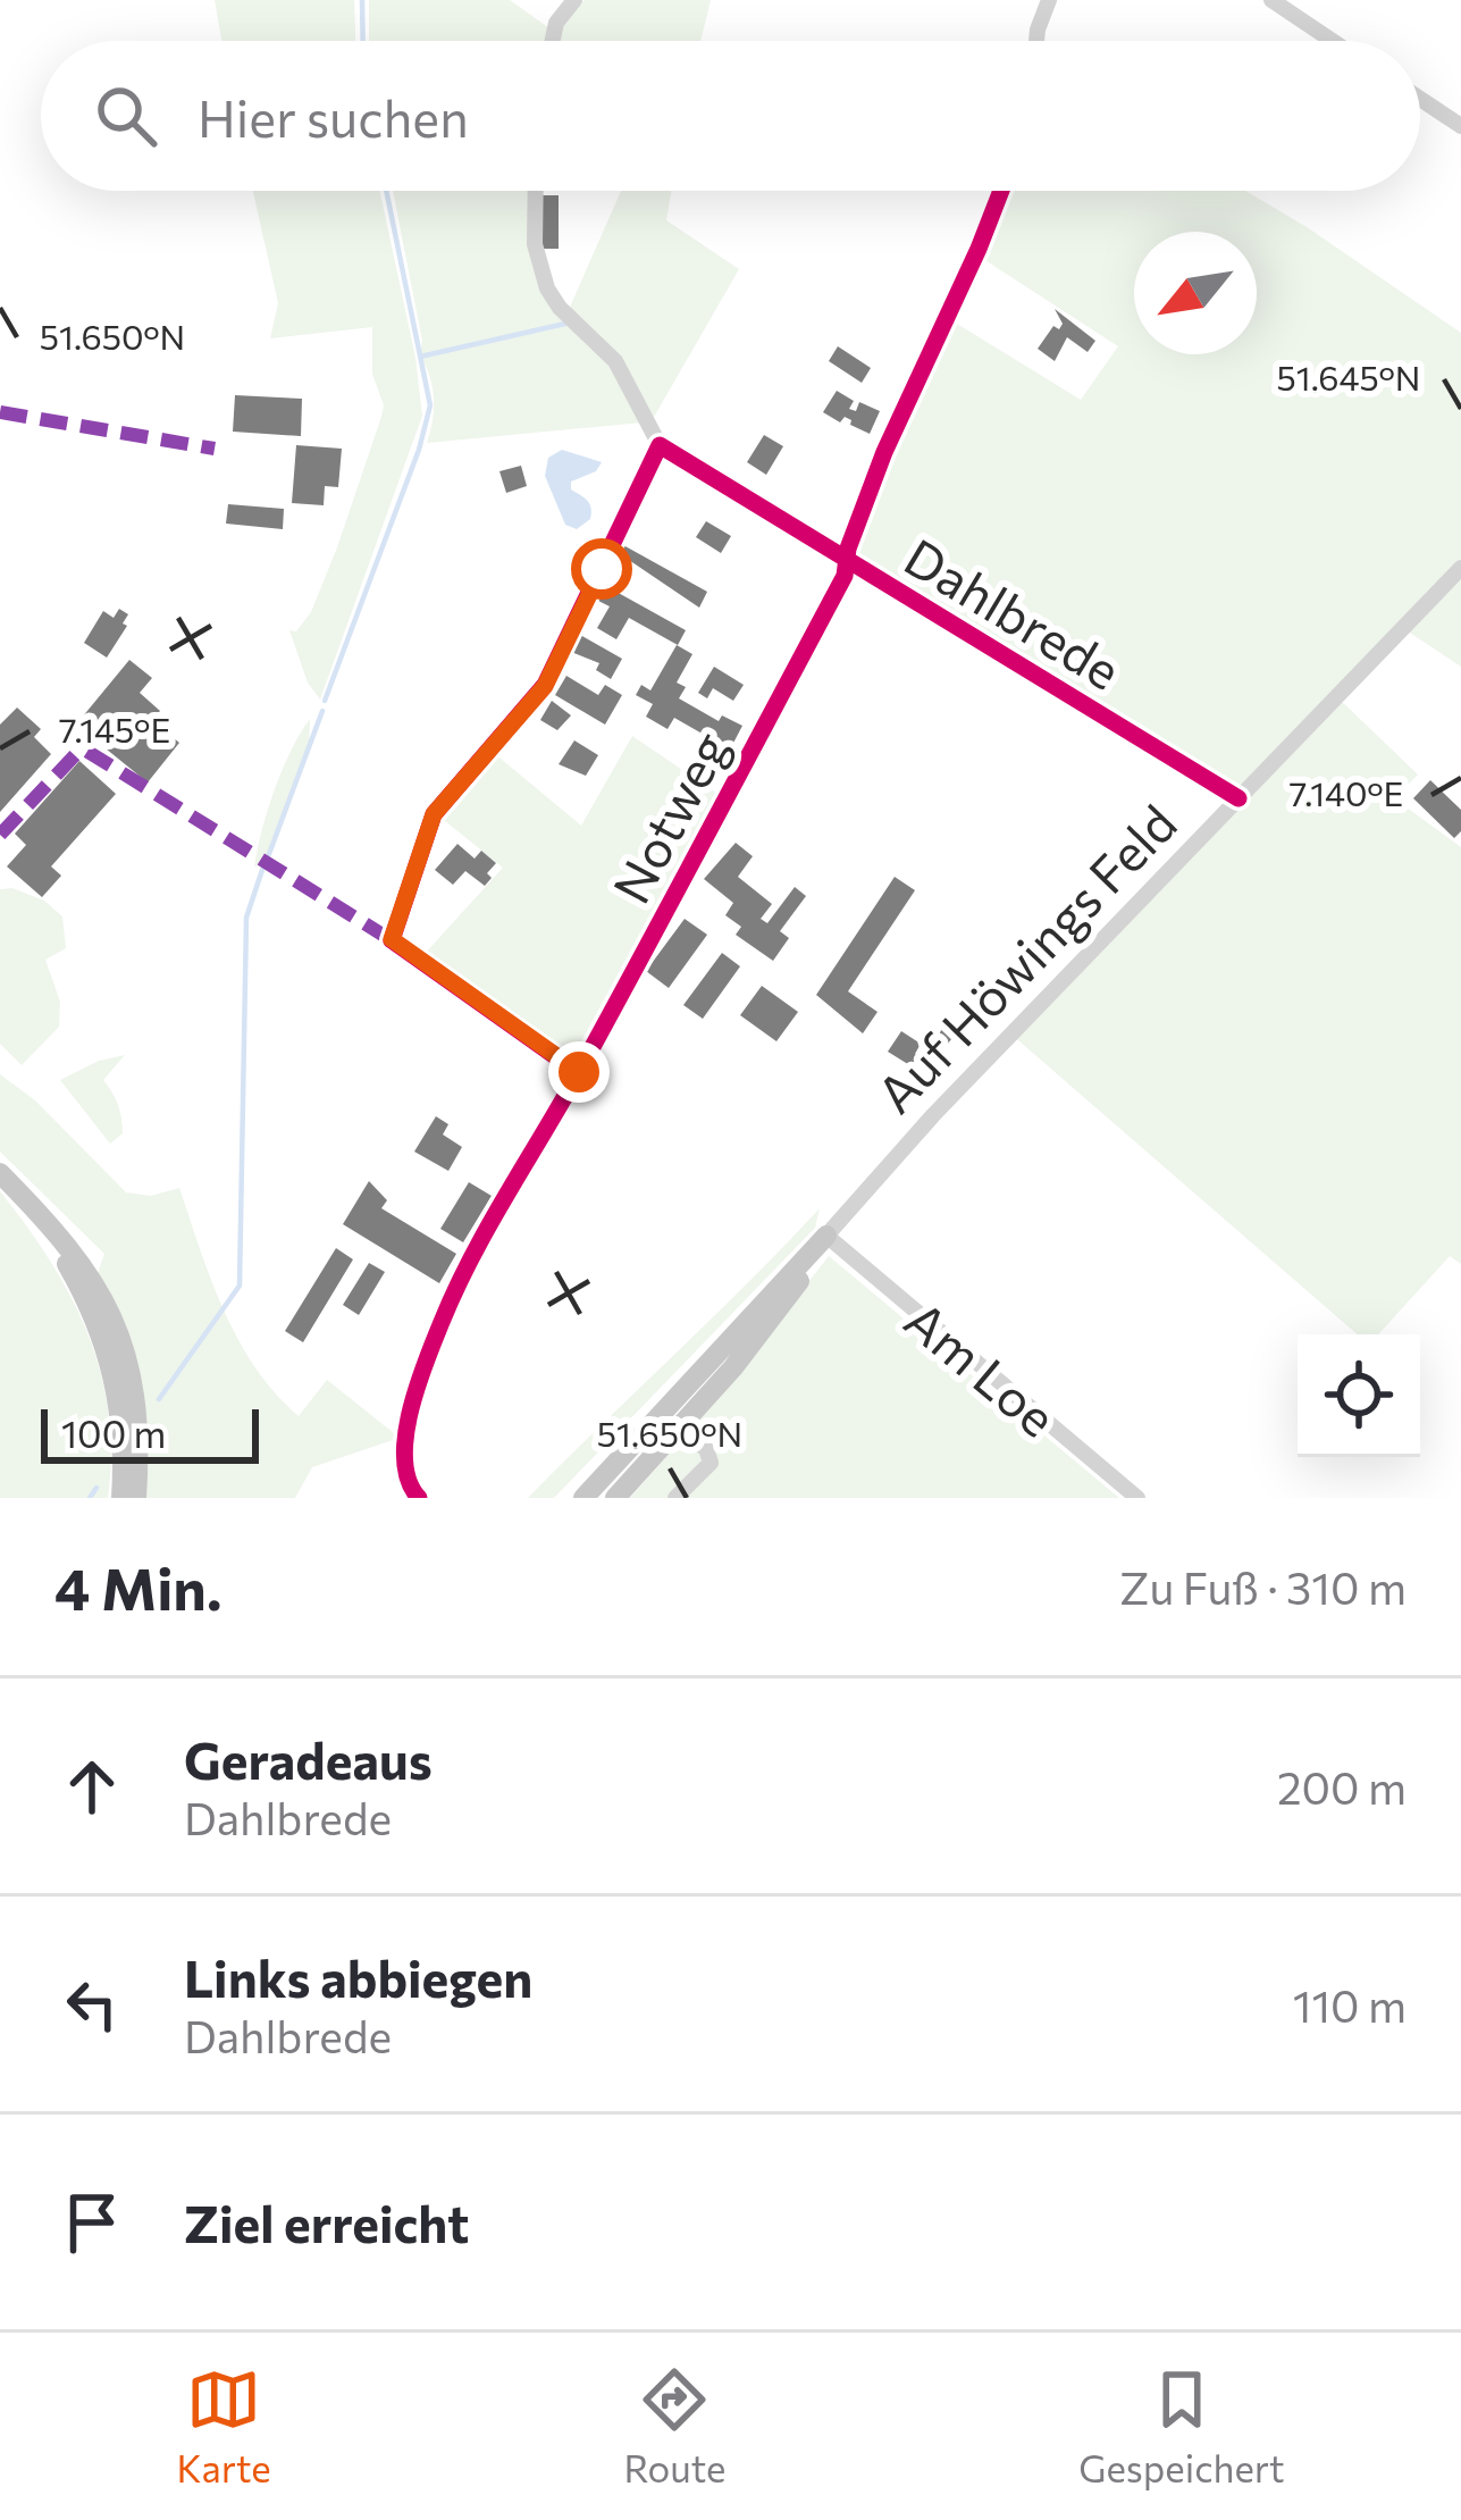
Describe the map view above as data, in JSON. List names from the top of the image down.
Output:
{
  "streets": {
    "main road": ["Auf Höwings Feld"],
    "street": ["Dahlbrede", "Notweg", "Am Loe"]
  },
  "crossings": [
    ["Dahlbrede", "Notweg"],
    ["Dahlbrede", "Auf Höwings Feld"],
    ["Auf Höwings Feld", "Am Loe"]
  ],
  "scale_bar": "100 m",
  "north": "bottom left",
  "page": {
    "search": "Hier suchen",
    "scale": "100 m",
    "heading": ["4 Min.", "Zu Fuß · 310 m"],
    "list": [
      ["Geradeaus", "Dahlbrede", "200 m"],
      ["Links abbiegen", "Dahlbrede", "110 m"],
      "Ziel erreicht"
    ],
    "nav": ["Karte", "Route", "Gespeichert"]
  },
  "coordinates": [
    "51.650°N",
    "51.645°N",
    "7.145°E",
    "7.140°E"
  ]
}
